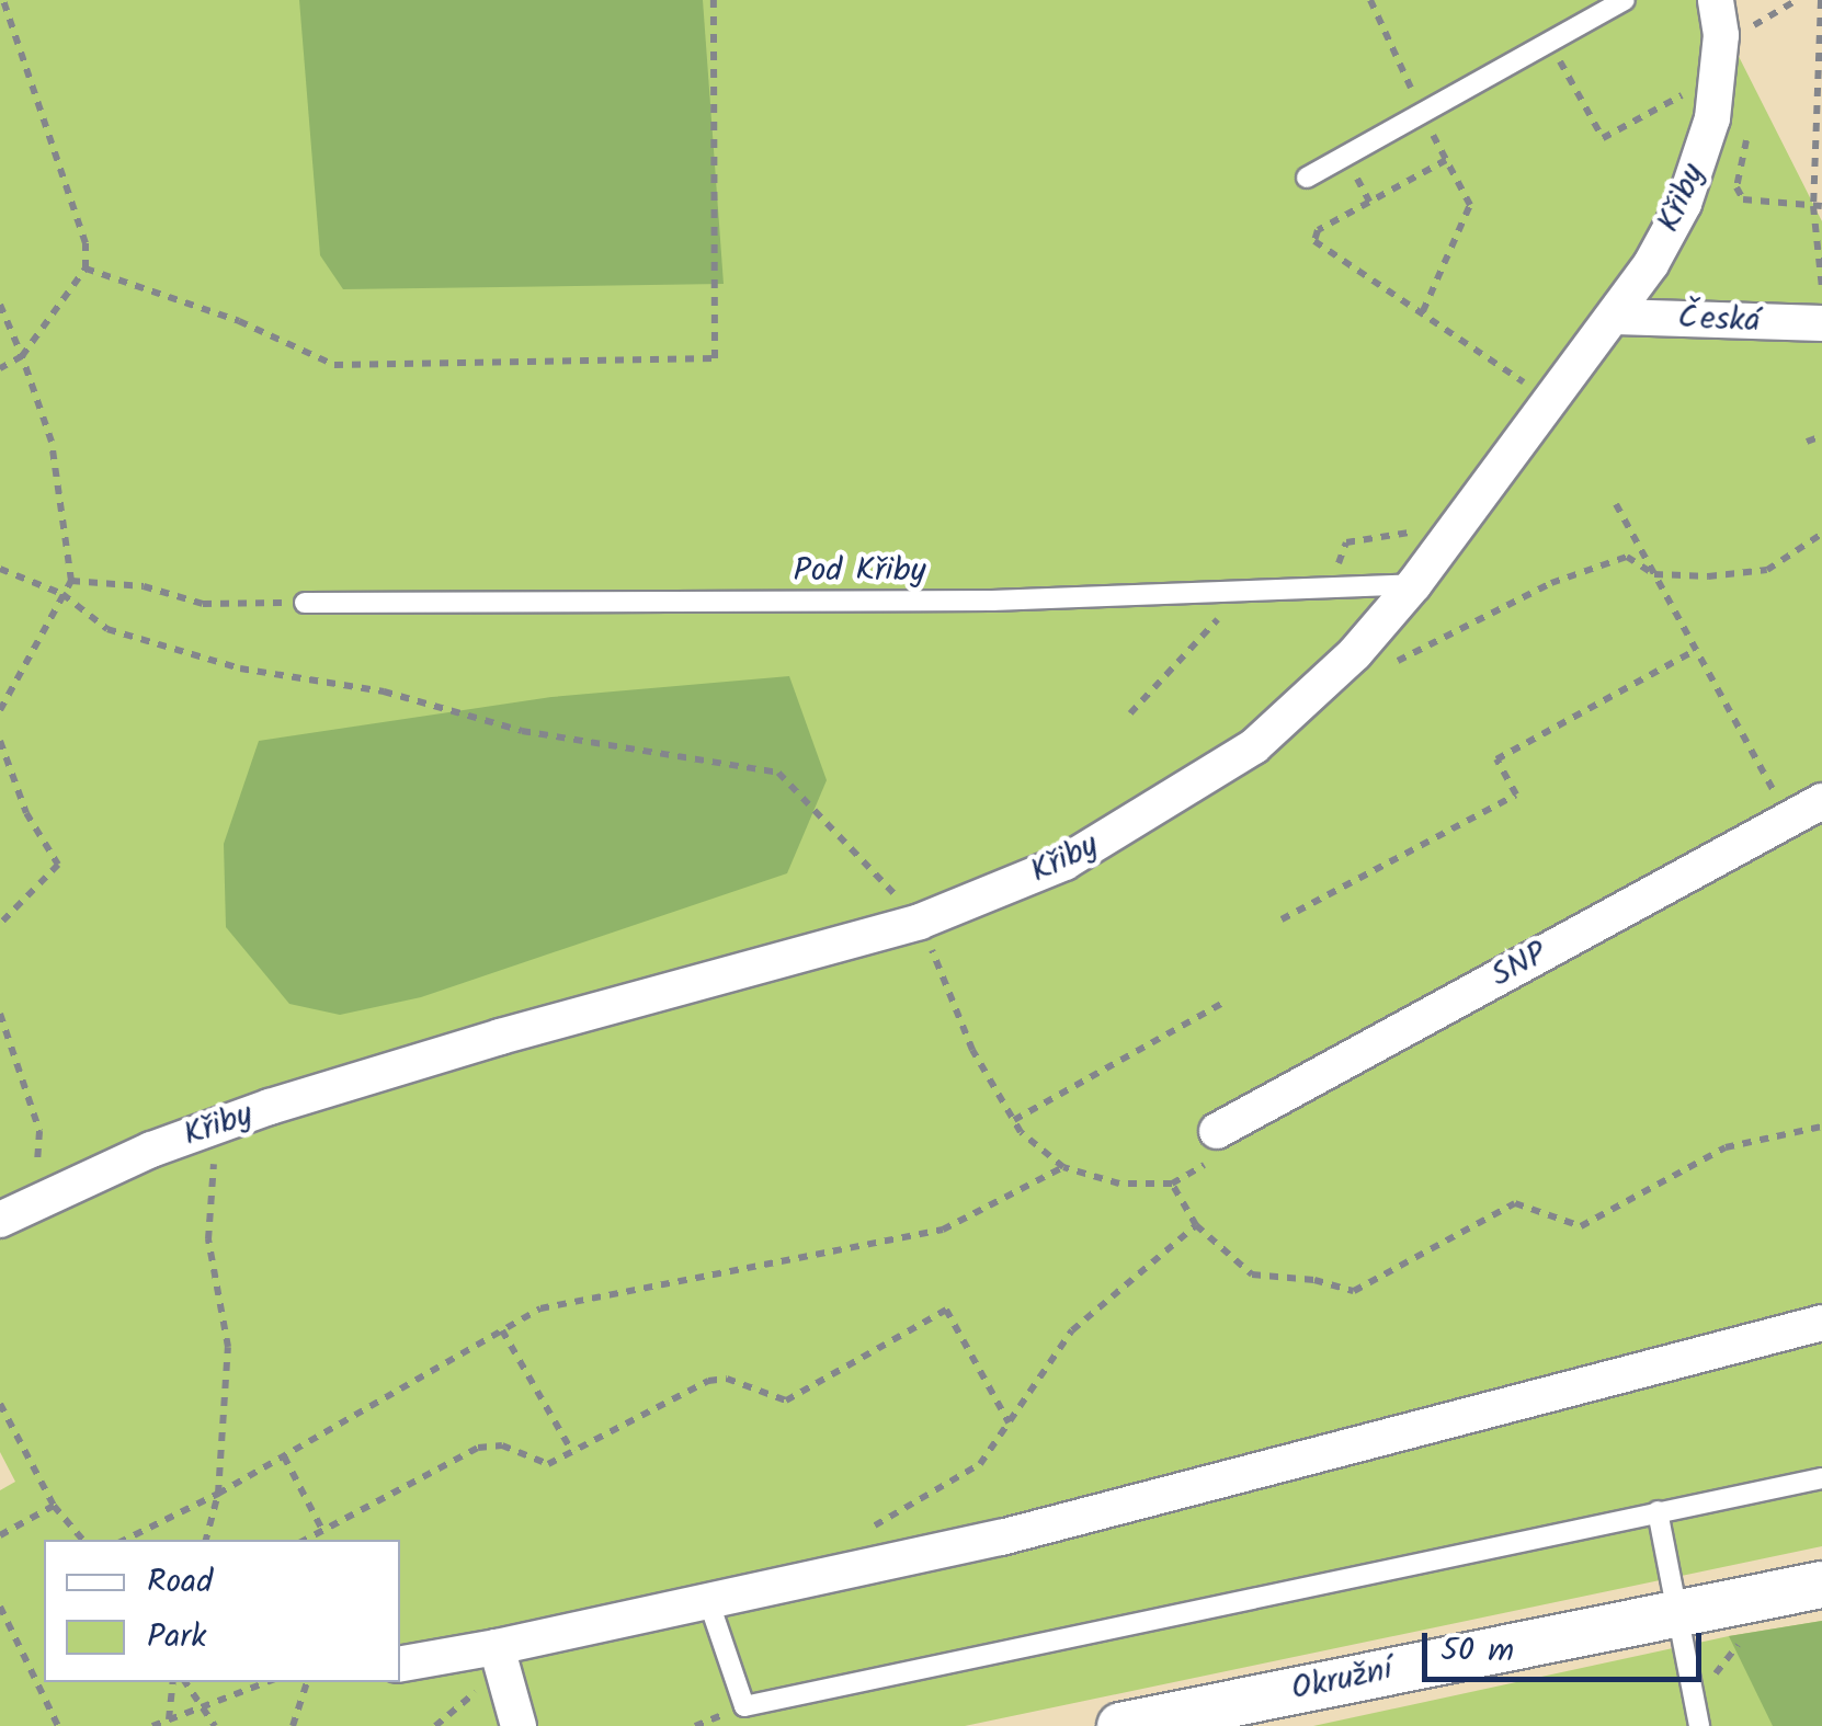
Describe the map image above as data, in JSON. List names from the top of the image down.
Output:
{
  "streets": {
    "street": [
      "Křiby",
      "Česká",
      "SNP",
      "Okružní"
    ],
    "lane": ["Pod Křiby"]
  },
  "crossings": [
    ["Křiby", "Česká"],
    ["Křiby", "Pod Křiby"]
  ],
  "legend": ["Road", "Park"],
  "scale_bar": "50 m"
}
